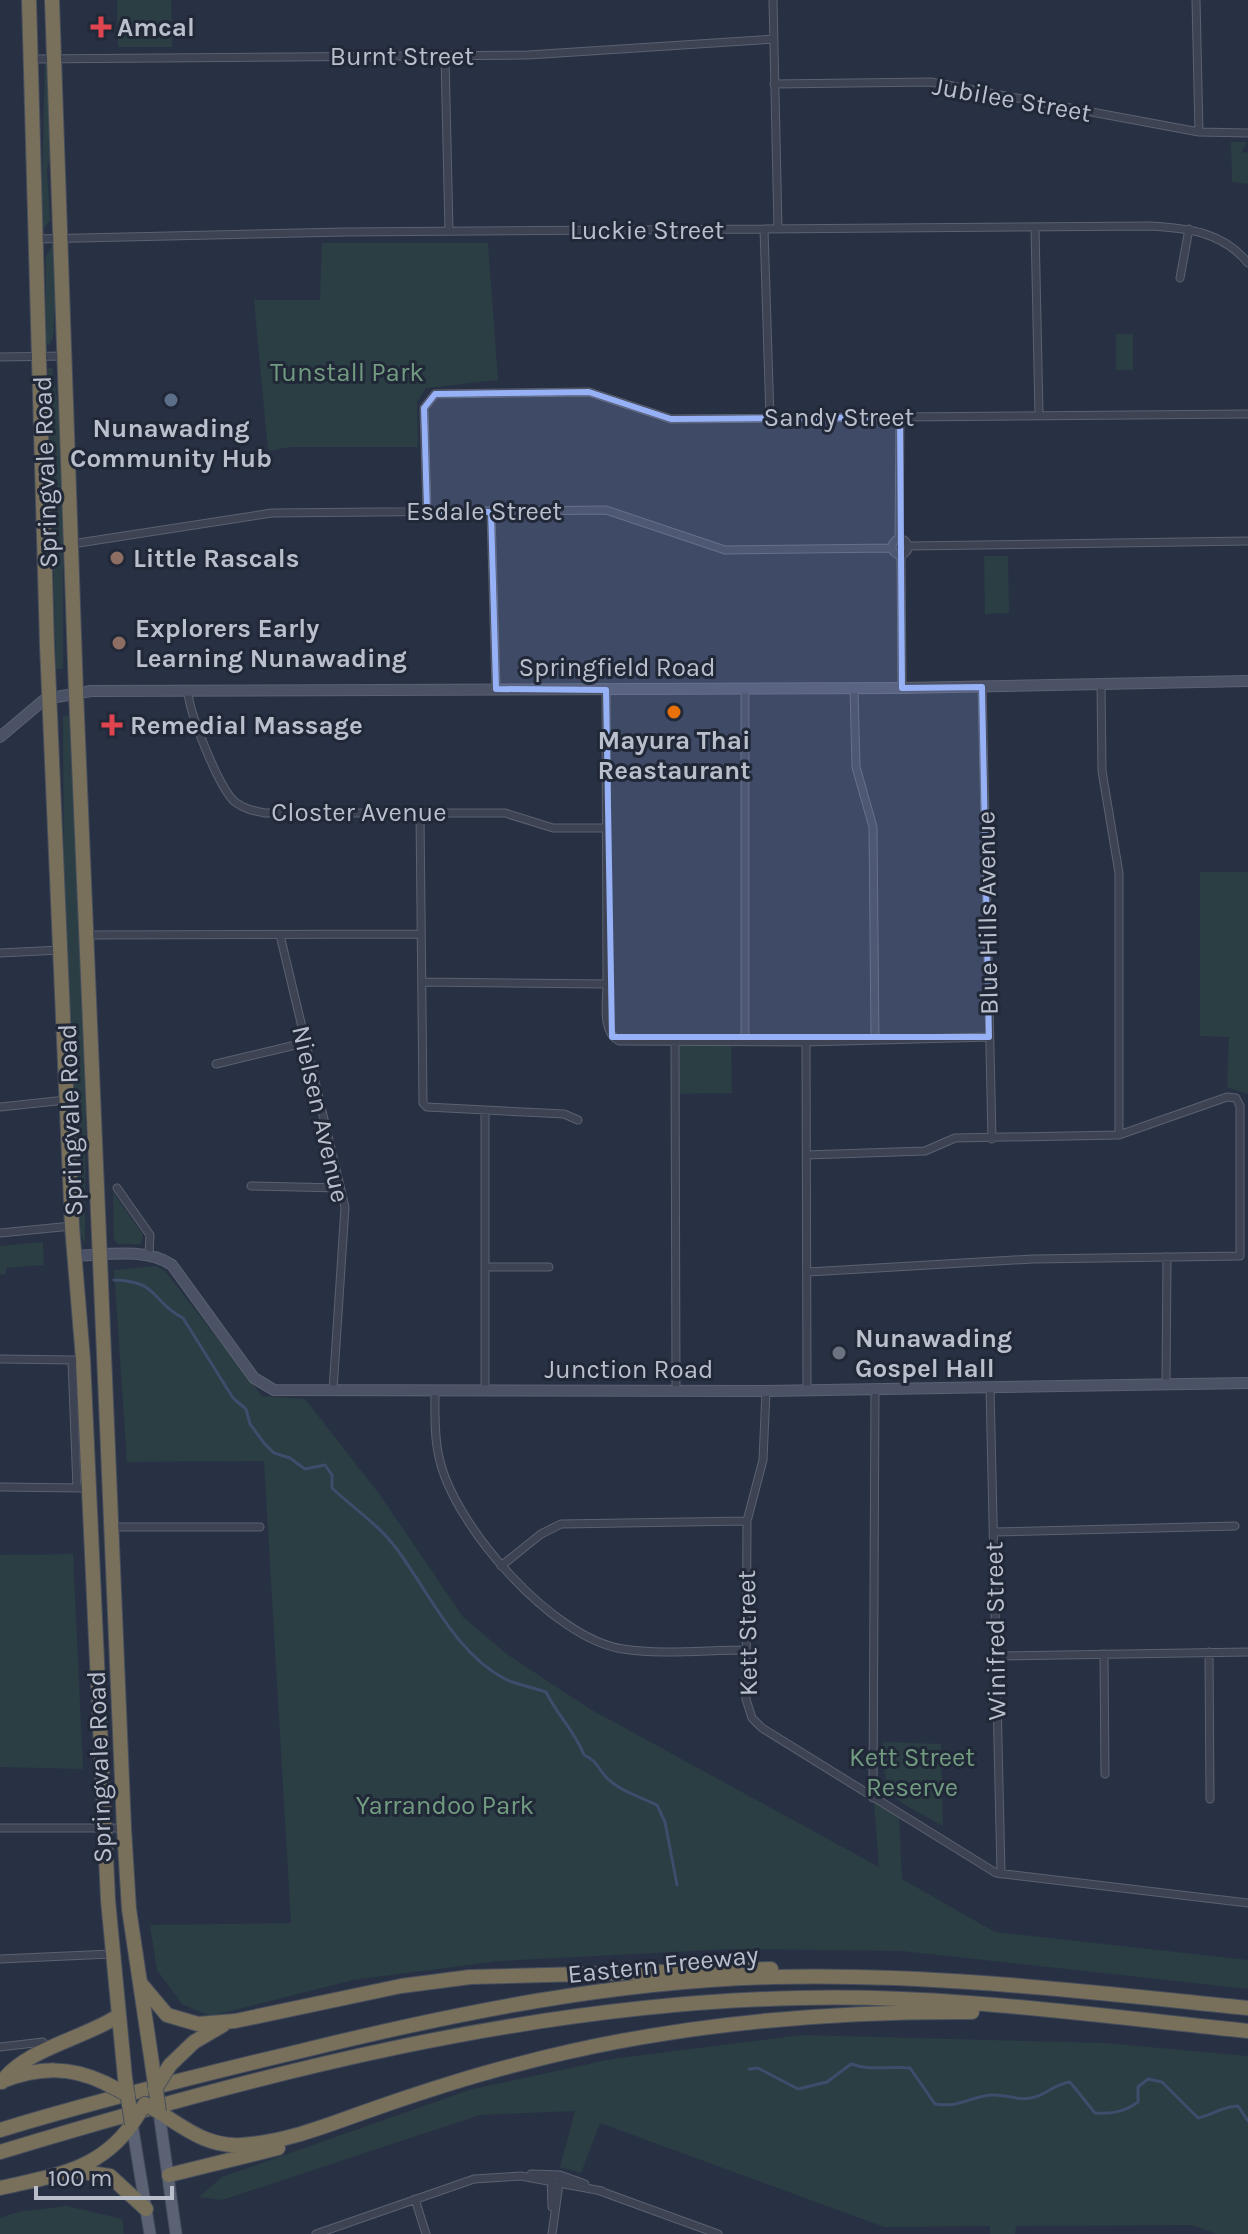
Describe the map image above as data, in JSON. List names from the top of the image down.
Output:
{
  "streets": {
    "highway": ["Springvale Road", "Eastern Freeway"],
    "main road": ["Springfield Road", "Junction Road"],
    "street": [
      "Burnt Street",
      "Jubilee Street",
      "Luckie Street",
      "Sandy Street",
      "Esdale Street",
      "Closter Avenue",
      "Blue Hills Avenue",
      "Nielsen Avenue",
      "Winifred Street",
      "Kett Street"
    ]
  },
  "crossings": [
    ["Burnt Street", "Springvale Road"],
    ["Luckie Street", "Springvale Road"],
    ["Sandy Street", "Esdale Street"],
    ["Springvale Road", "Esdale Street"],
    ["Springvale Road", "Springfield Road"],
    ["Springvale Road", "Eastern Freeway"],
    ["Springfield Road", "Closter Avenue"],
    ["Springfield Road", "Blue Hills Avenue"],
    ["Nielsen Avenue", "Junction Road"],
    ["Junction Road", "Winifred Street"],
    ["Junction Road", "Kett Street"],
    ["Winifred Street", "Kett Street"]
  ],
  "parks": ["Tunstall Park", "Kett Street Reserve", "Yarrandoo Park"],
  "places": {
    "health": ["Amcal", "Remedial Massage"],
    "other": [
      "Nunawading Community Hub",
      "Little Rascals",
      "Explorers Early Learning Nunawading",
      "Mayura Thai Reastaurant",
      "Nunawading Gospel Hall"
    ]
  },
  "scale_bar": "100 m"
}
